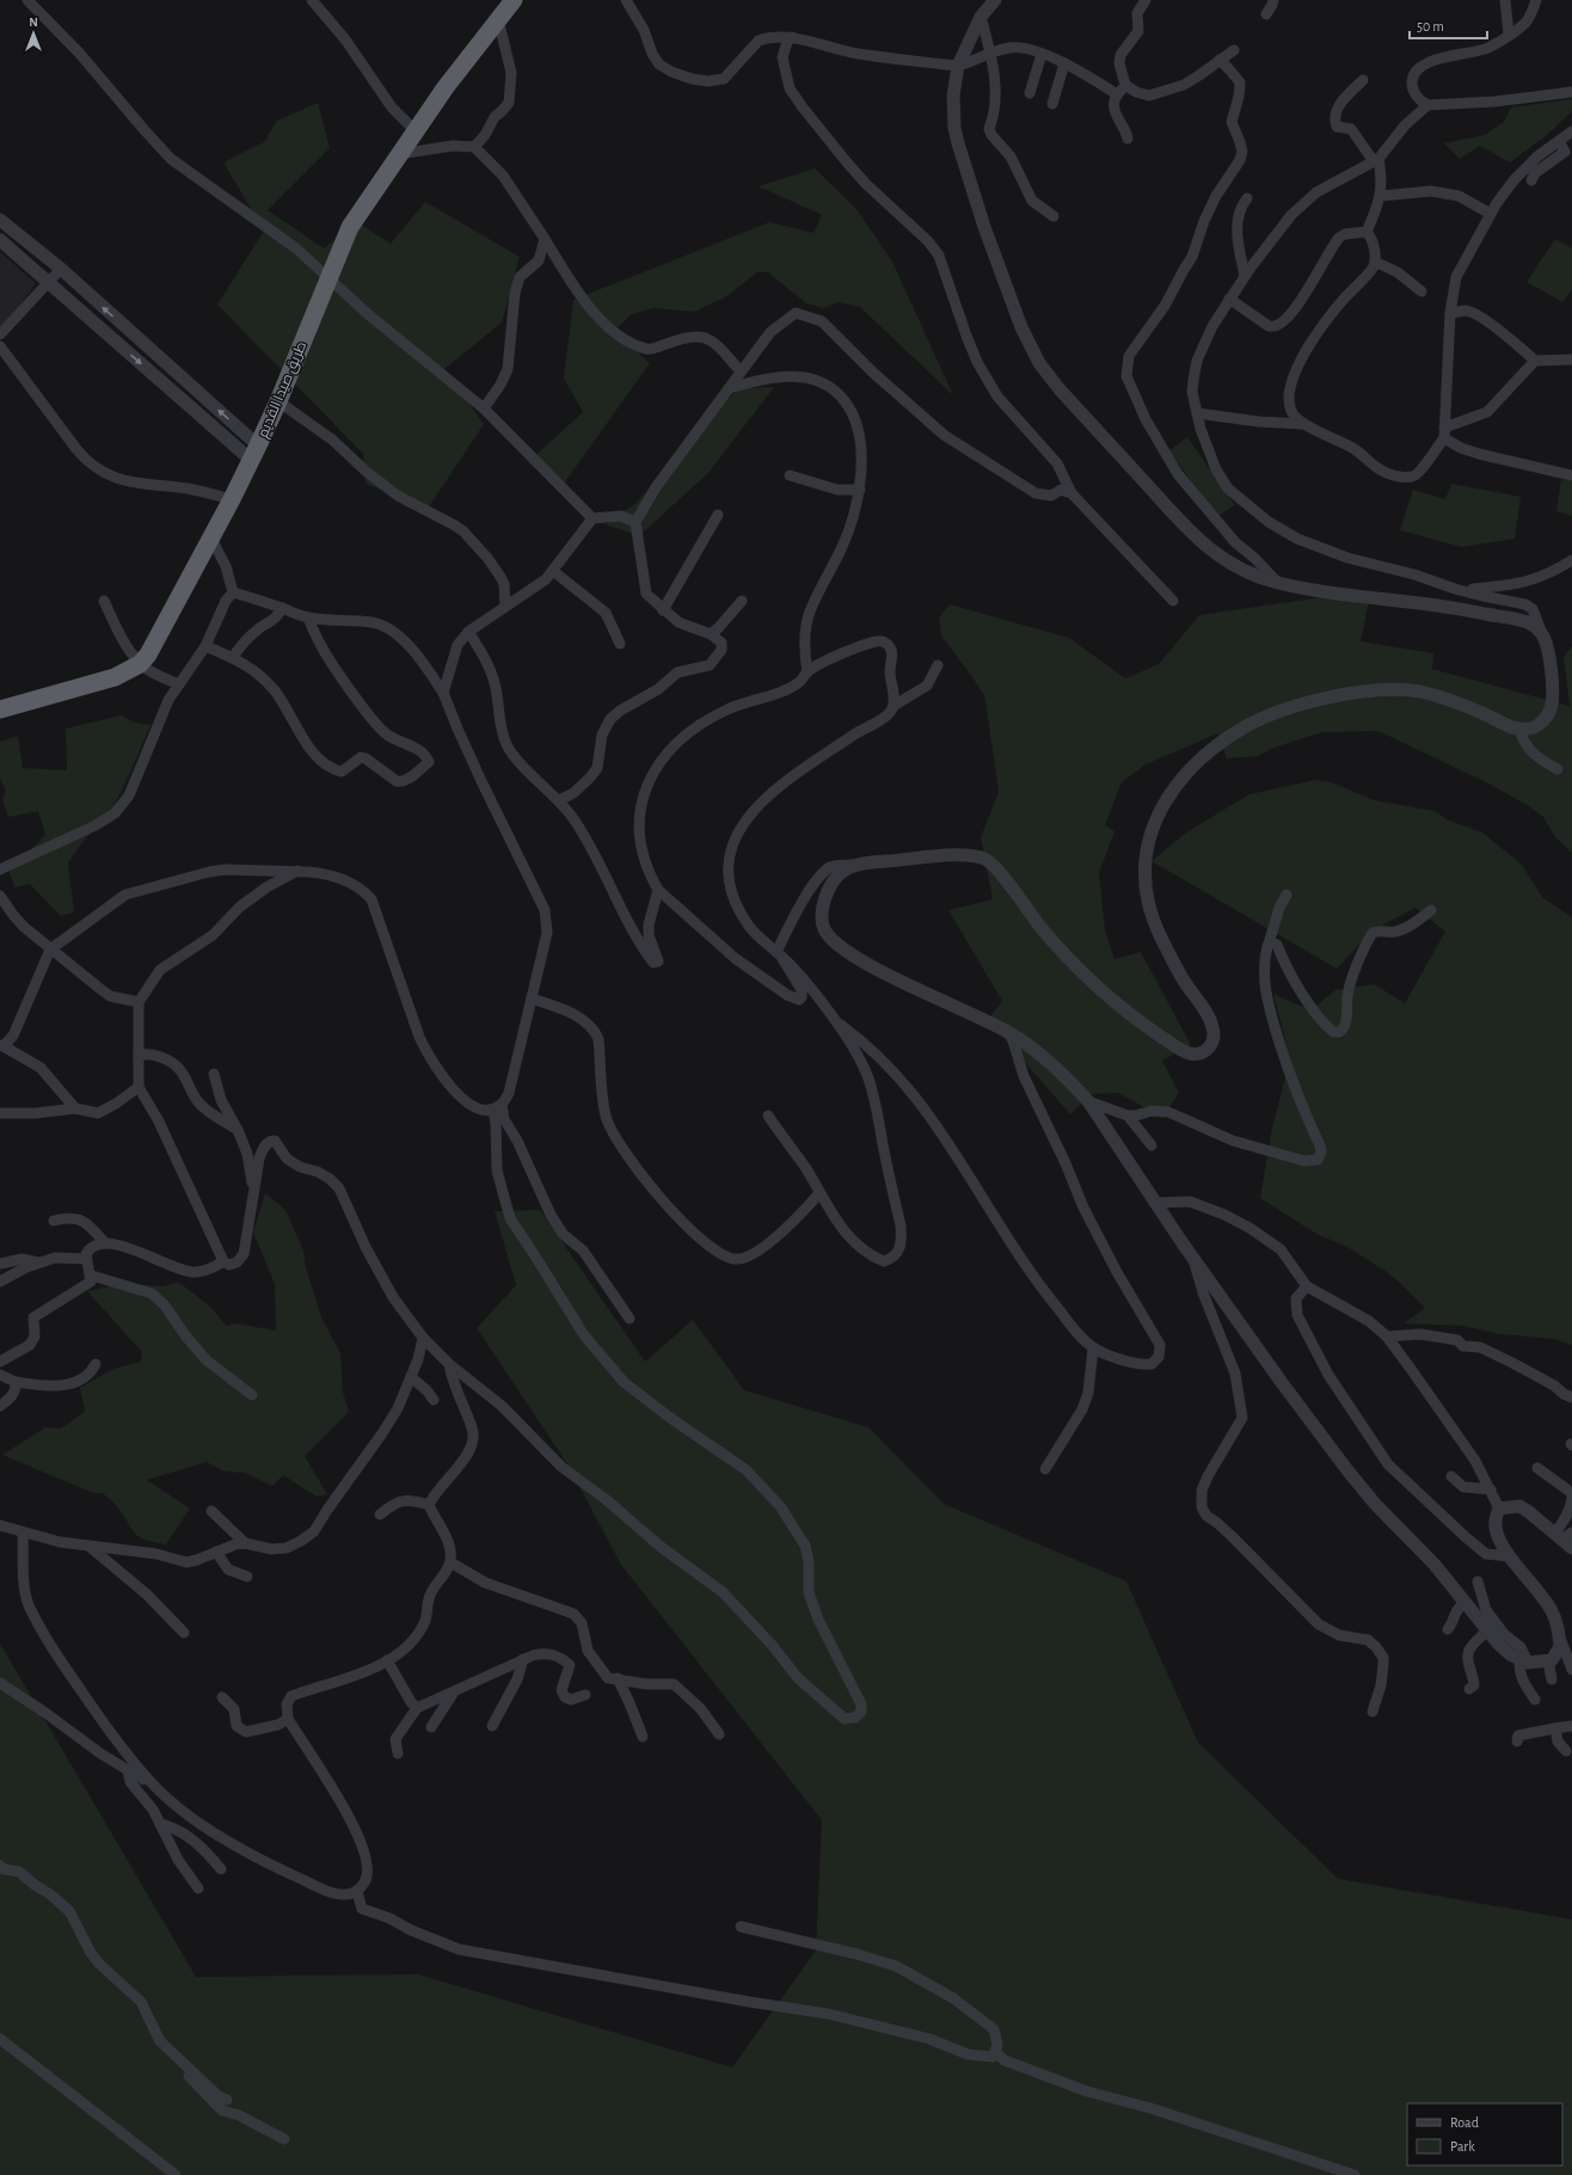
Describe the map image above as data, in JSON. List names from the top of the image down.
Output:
{
  "streets": {
    "highway": ["طريق صيدا القديم"]
  },
  "legend": ["Road", "Park"],
  "scale_bar": "50 m",
  "north": "top"
}
